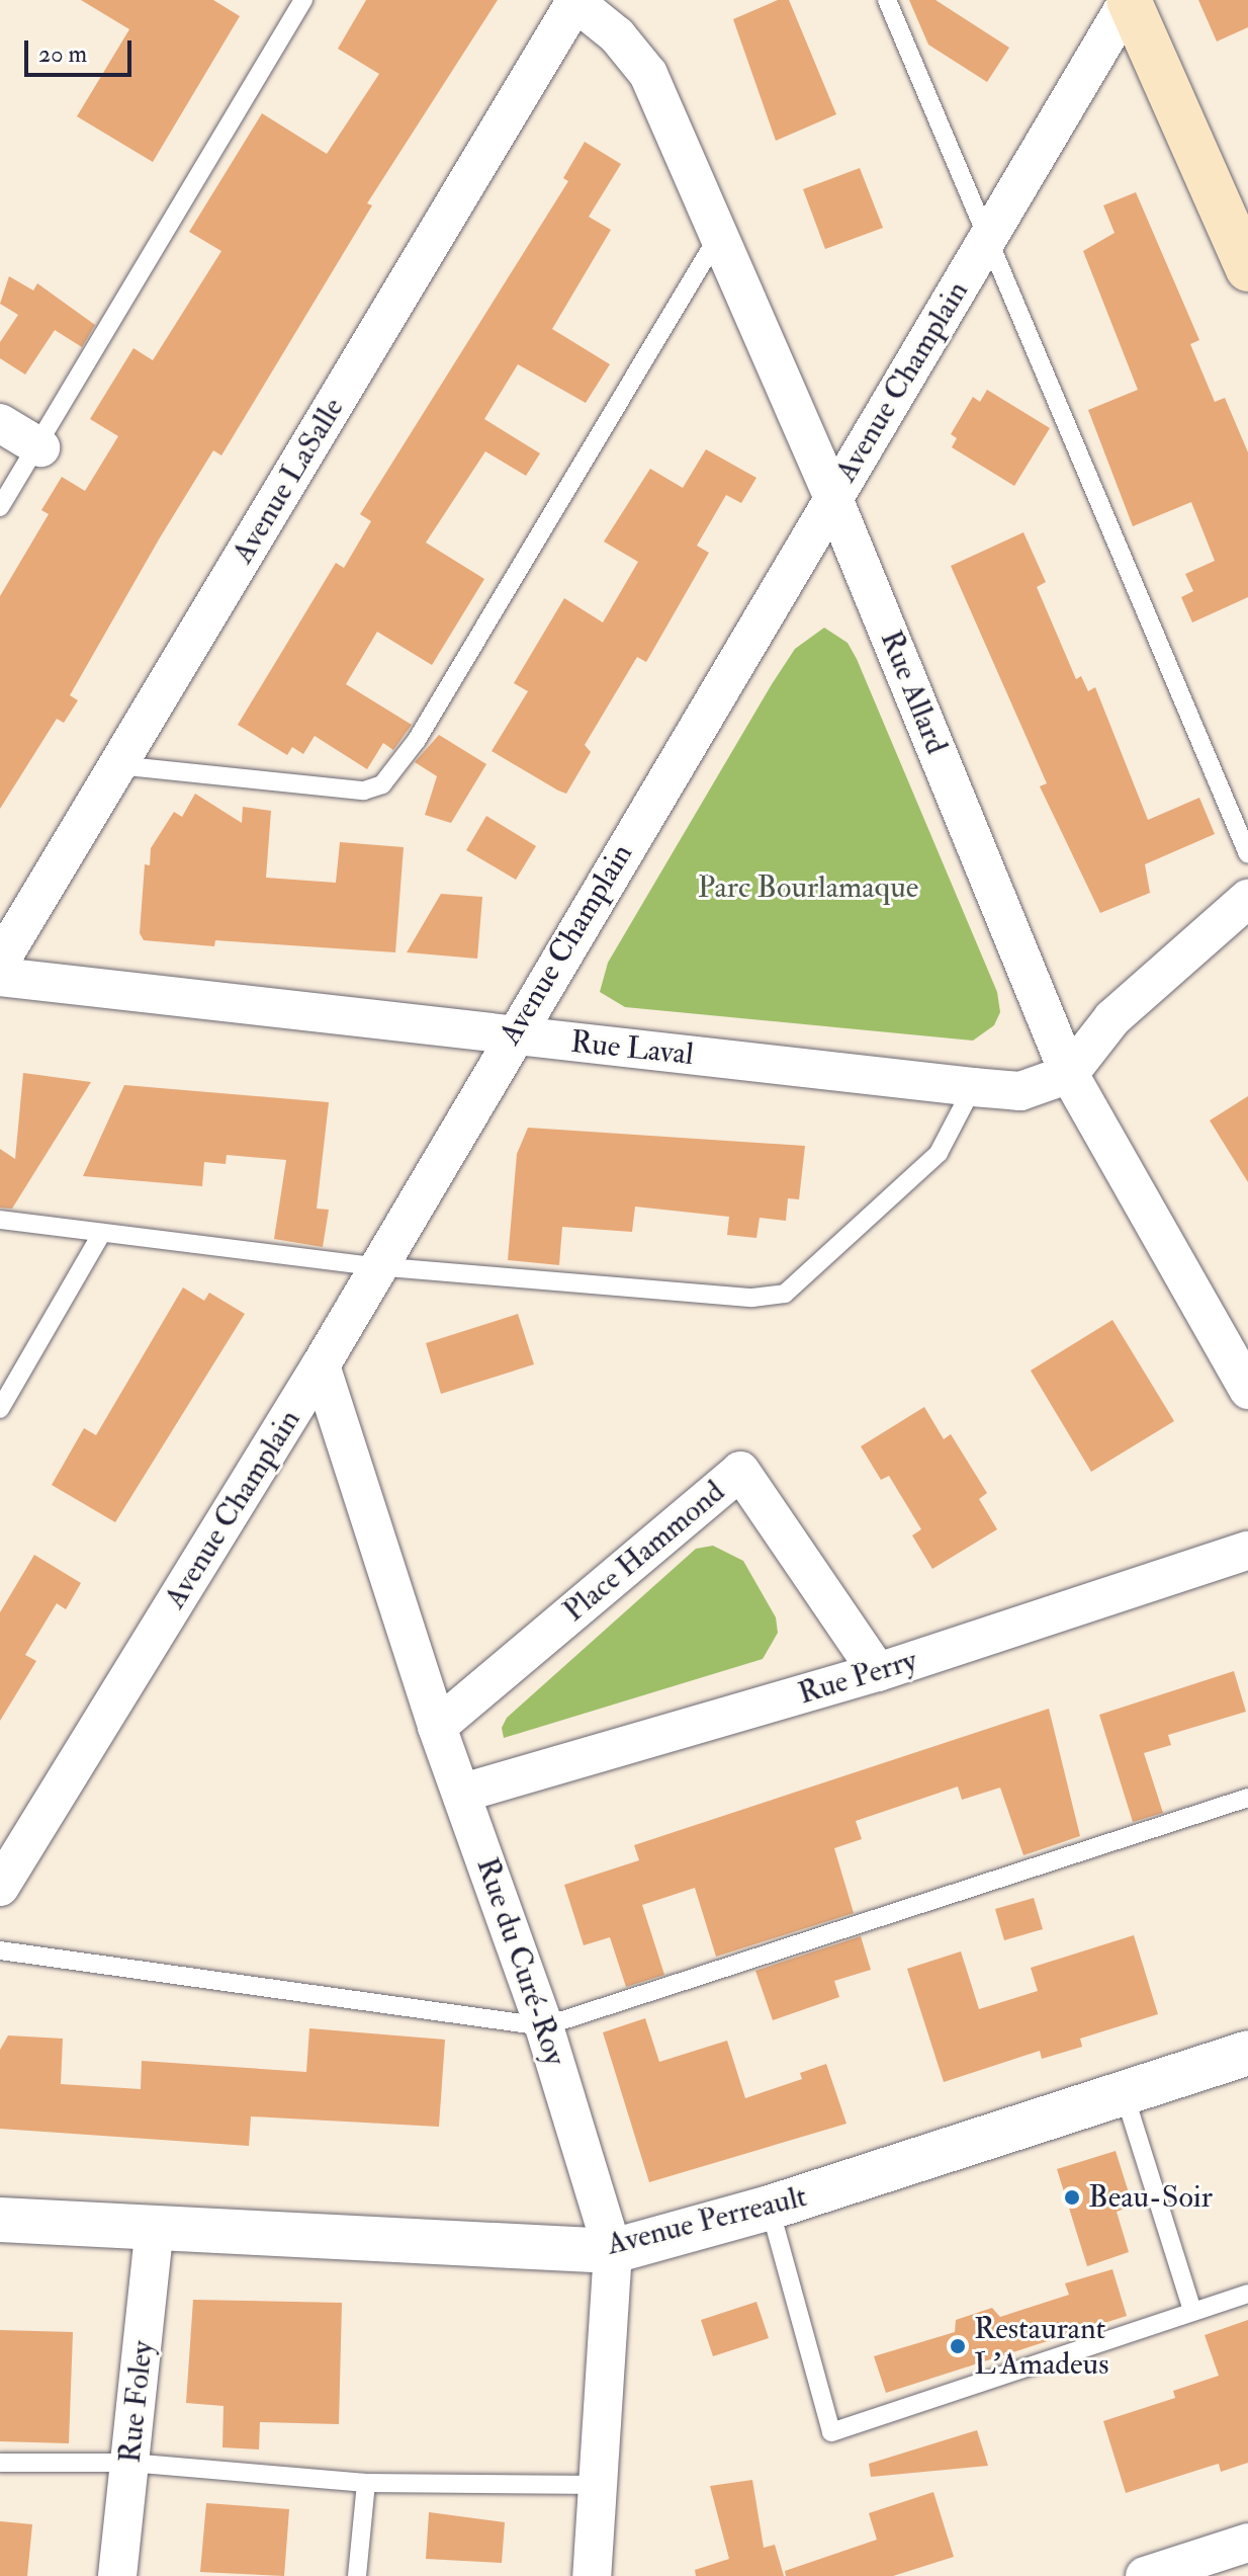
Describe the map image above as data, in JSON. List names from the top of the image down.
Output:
{
  "streets": {
    "street": [
      "Avenue Champlain",
      "Avenue LaSalle",
      "Rue Allard",
      "Rue Laval",
      "Place Hammond",
      "Rue Perry",
      "Rue du Curé-Roy",
      "Avenue Perreault",
      "Rue Foley"
    ]
  },
  "crossings": [
    ["Avenue Champlain", "Rue Allard"],
    ["Avenue Champlain", "Rue Laval"],
    ["Avenue Champlain", "Rue du Curé-Roy"],
    ["Avenue LaSalle", "Rue Allard"],
    ["Rue Allard", "Rue Laval"],
    ["Place Hammond", "Rue Perry"],
    ["Place Hammond", "Rue du Curé-Roy"],
    ["Rue Perry", "Rue du Curé-Roy"],
    ["Rue du Curé-Roy", "Avenue Perreault"],
    ["Avenue Perreault", "Rue Foley"]
  ],
  "parks": ["Parc Bourlamaque"],
  "places": ["Beau-Soir", "Restaurant L'Amadeus"],
  "scale_bar": "20 m"
}
